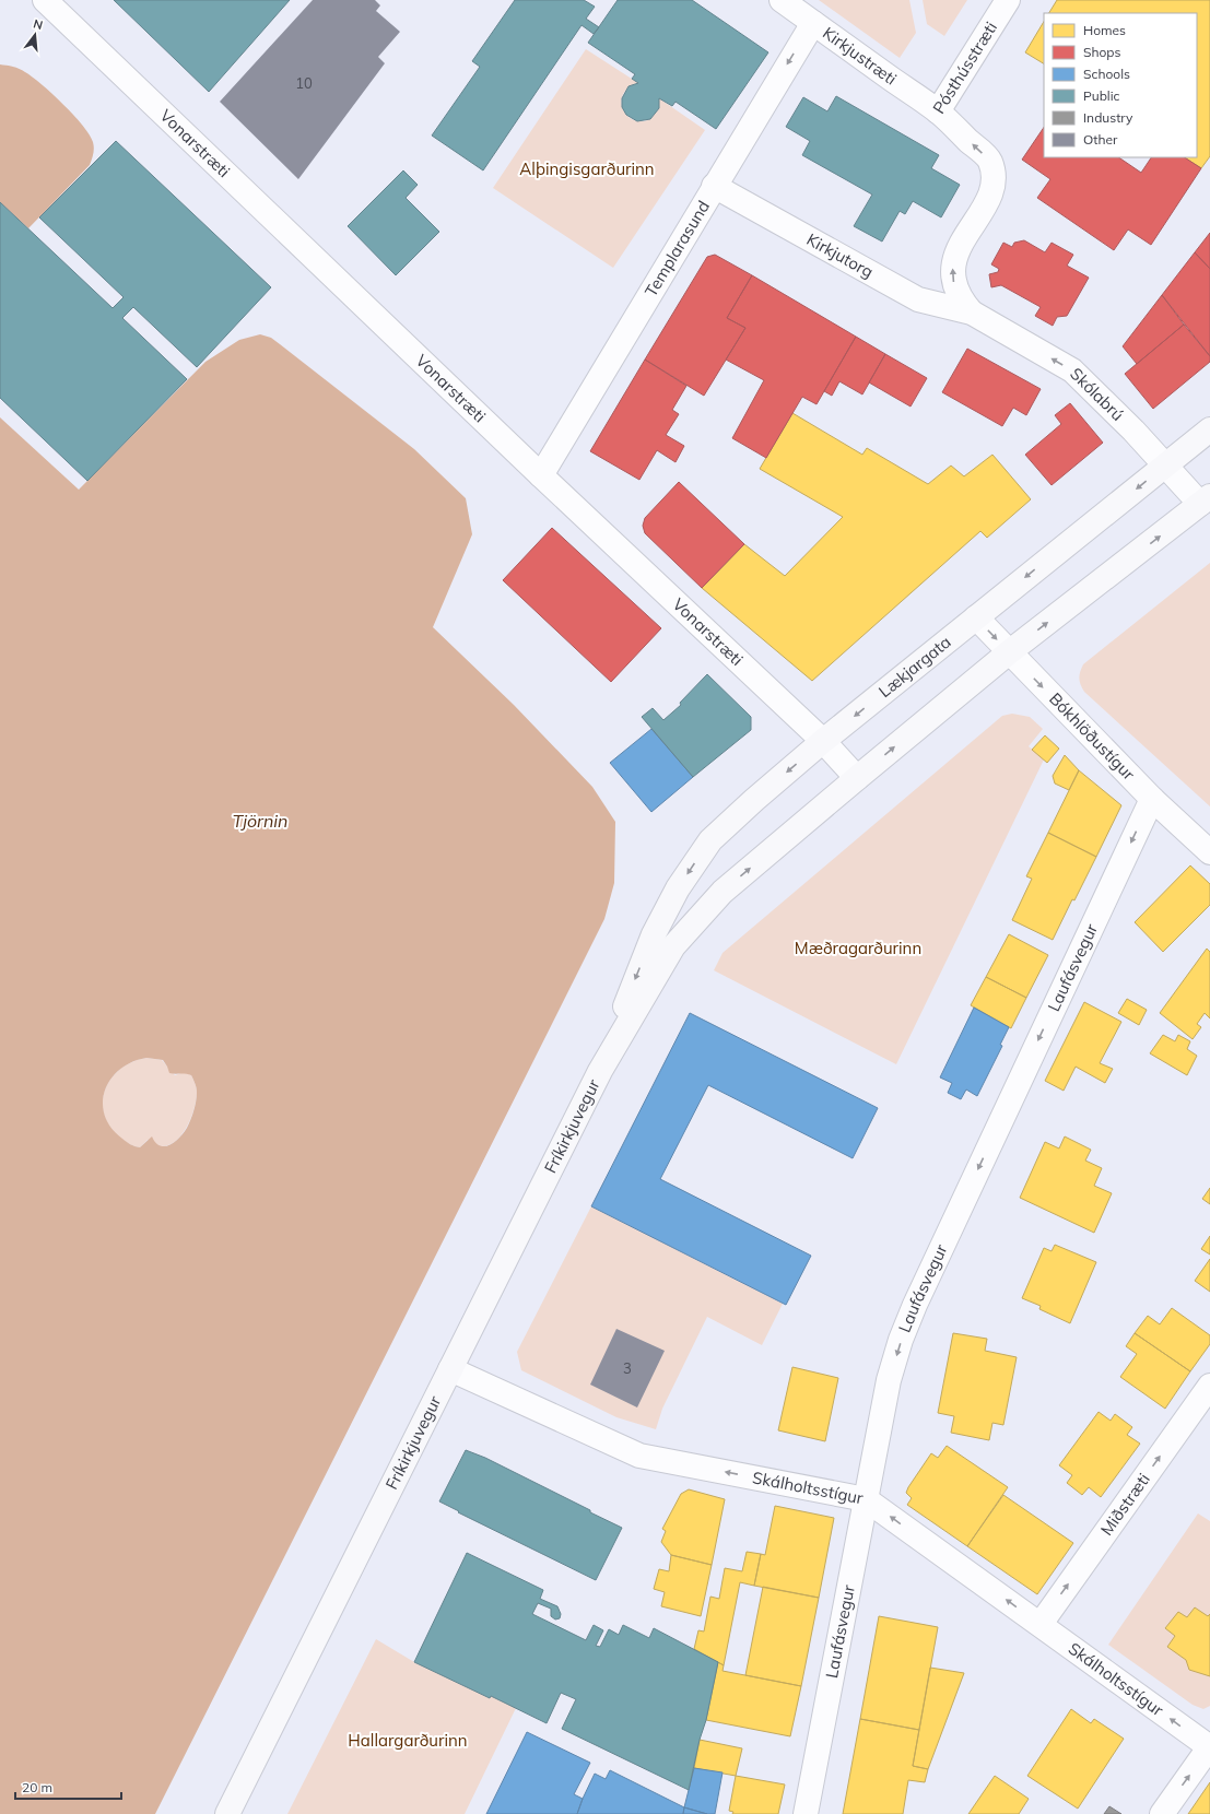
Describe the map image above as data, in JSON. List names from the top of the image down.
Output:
{
  "streets": {
    "main road": ["Lækjargata", "Fríkirkjuvegur"],
    "street": [
      "Kirkjustræti",
      "Pósthússtræti",
      "Vonarstræti",
      "Templarasund",
      "Kirkjutorg",
      "Skólabrú",
      "Bókhlöðustígur",
      "Laufásvegur",
      "Skálholtsstígur",
      "Miðstræti"
    ]
  },
  "crossings": [
    ["Kirkjustræti", "Pósthússtræti"],
    ["Kirkjustræti", "Templarasund"],
    ["Pósthússtræti", "Kirkjutorg"],
    ["Pósthússtræti", "Skólabrú"],
    ["Vonarstræti", "Templarasund"],
    ["Vonarstræti", "Lækjargata"],
    ["Vonarstræti", "Fríkirkjuvegur"],
    ["Templarasund", "Kirkjutorg"],
    ["Kirkjutorg", "Skólabrú"],
    ["Skólabrú", "Lækjargata"],
    ["Lækjargata", "Bókhlöðustígur"],
    ["Lækjargata", "Fríkirkjuvegur"],
    ["Bókhlöðustígur", "Laufásvegur"],
    ["Laufásvegur", "Skálholtsstígur"],
    ["Fríkirkjuvegur", "Skálholtsstígur"],
    ["Skálholtsstígur", "Miðstræti"]
  ],
  "one_way": [
    "Pósthússtræti",
    "Templarasund",
    "Skólabrú",
    "Bókhlöðustígur",
    "Laufásvegur",
    "Skálholtsstígur",
    "Miðstræti"
  ],
  "water": ["Tjörnin"],
  "parks": ["Alþingisgarðurinn", "Mæðragarðurinn", "Hallargarðurinn"],
  "house_numbers": ["10", "3"],
  "legend": [
    "Homes",
    "Shops",
    "Schools",
    "Public",
    "Industry",
    "Other"
  ],
  "scale_bar": "20 m",
  "north": "top"
}
